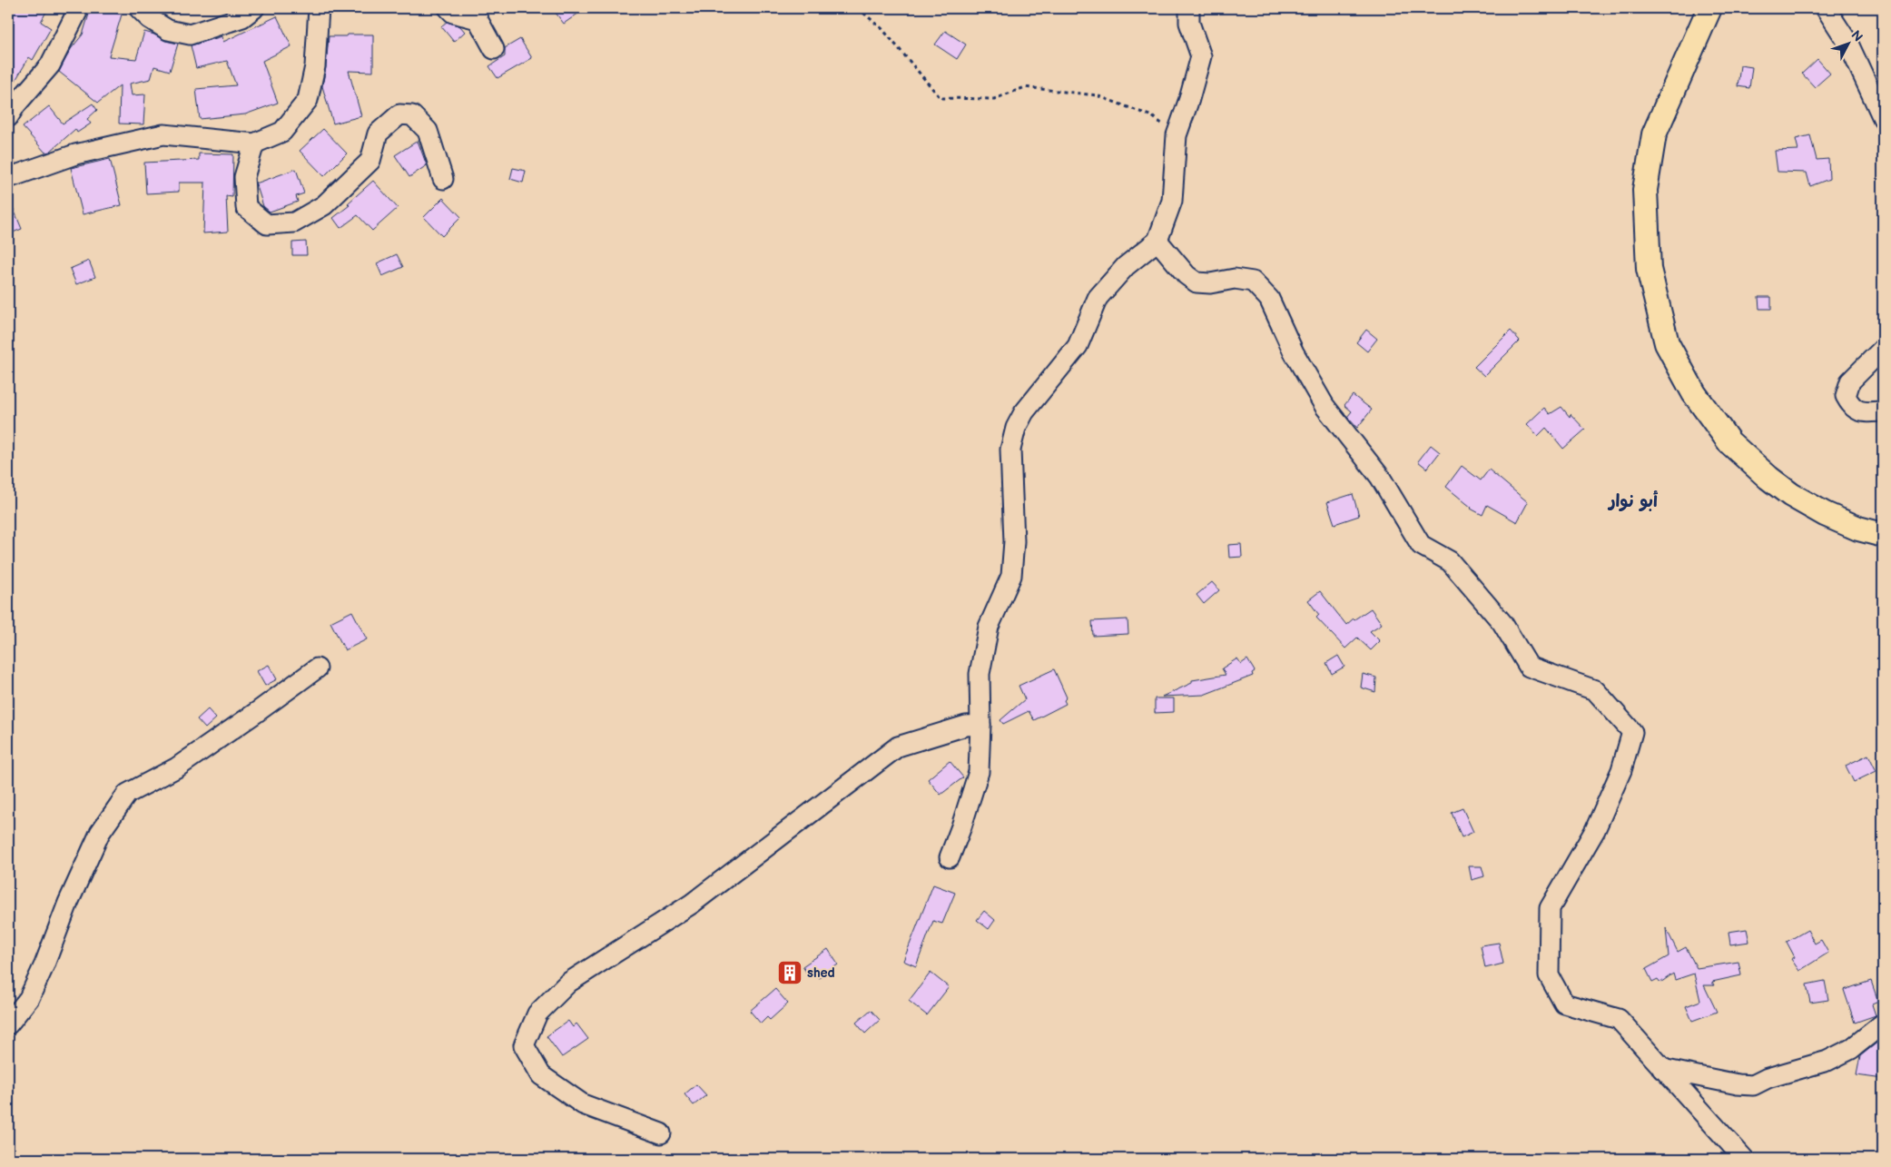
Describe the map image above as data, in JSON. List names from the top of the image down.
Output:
{
  "districts": ["أبو نوار"],
  "places": {
    "building": ["shed"]
  },
  "north": "top right"
}
